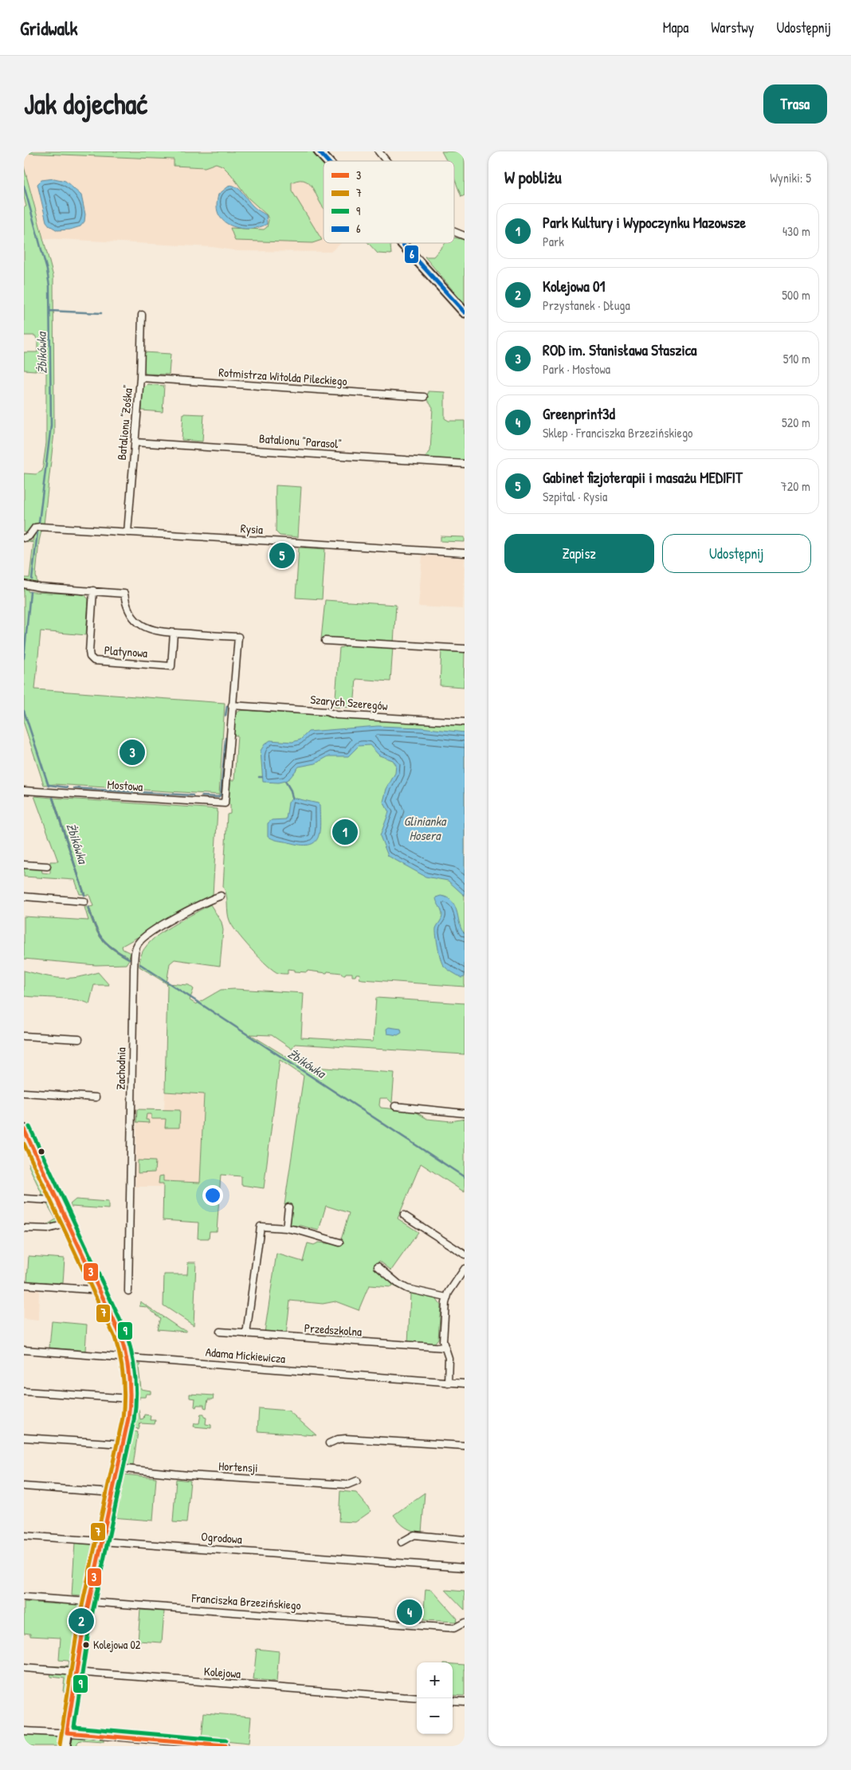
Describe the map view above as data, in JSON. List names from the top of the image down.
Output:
{
  "streets": {
    "street": [
      "Rotmistrza Witolda Pileckiego",
      "Batalionu \"Zośka\"",
      "Batalionu \"Parasol\"",
      "Rysia",
      "Platynowa",
      "Szarych Szeregów",
      "Mostowa",
      "Zachodnia",
      "Przedszkolna",
      "Adama Mickiewicza",
      "Hortensji",
      "Ogrodowa",
      "Franciszka Brzezińskiego",
      "Kolejowa"
    ]
  },
  "crossings": [
    ["Rotmistrza Witolda Pileckiego", "Batalionu \"Zośka\""],
    ["Batalionu \"Zośka\"", "Batalionu \"Parasol\""],
    ["Batalionu \"Zośka\"", "Rysia"],
    ["Szarych Szeregów", "Mostowa"]
  ],
  "water": ["Żbikówka", "Glinianka Hosera"],
  "places": ["Kolejowa 02"],
  "lines": [
    "transit line 6",
    "transit line 9",
    "transit line 3",
    "transit line 7"
  ],
  "legend": [
    "3",
    "7",
    "9",
    "6"
  ],
  "page": {
    "header": "Gridwalk",
    "nav": ["Mapa", "Warstwy", "Udostępnij"],
    "buttons": [
      "Trasa",
      ["Zapisz", "Udostępnij"]
    ],
    "title": "Jak dojechać",
    "heading": ["W pobliżu", "Wyniki: 5"],
    "list": [
      {
        "mark": "1",
        "name": "Park Kultury i Wypoczynku Mazowsze",
        "note": "Park",
        "value": "430 m"
      },
      {
        "mark": "2",
        "name": "Kolejowa 01",
        "note": "Przystanek · Długa",
        "value": "500 m"
      },
      {
        "mark": "3",
        "name": "ROD im. Stanisława Staszica",
        "note": "Park · Mostowa",
        "value": "510 m"
      },
      {
        "mark": "4",
        "name": "Greenprint3d",
        "note": "Sklep · Franciszka Brzezińskiego",
        "value": "520 m"
      },
      {
        "mark": "5",
        "name": "Gabinet fizjoterapii i masażu MEDIFIT",
        "note": "Szpital · Rysia",
        "value": "720 m"
      }
    ],
    "pins": [
      "5",
      "3",
      "1",
      "4",
      "2"
    ],
    "map_buttons": ["+", "−"]
  }
}
